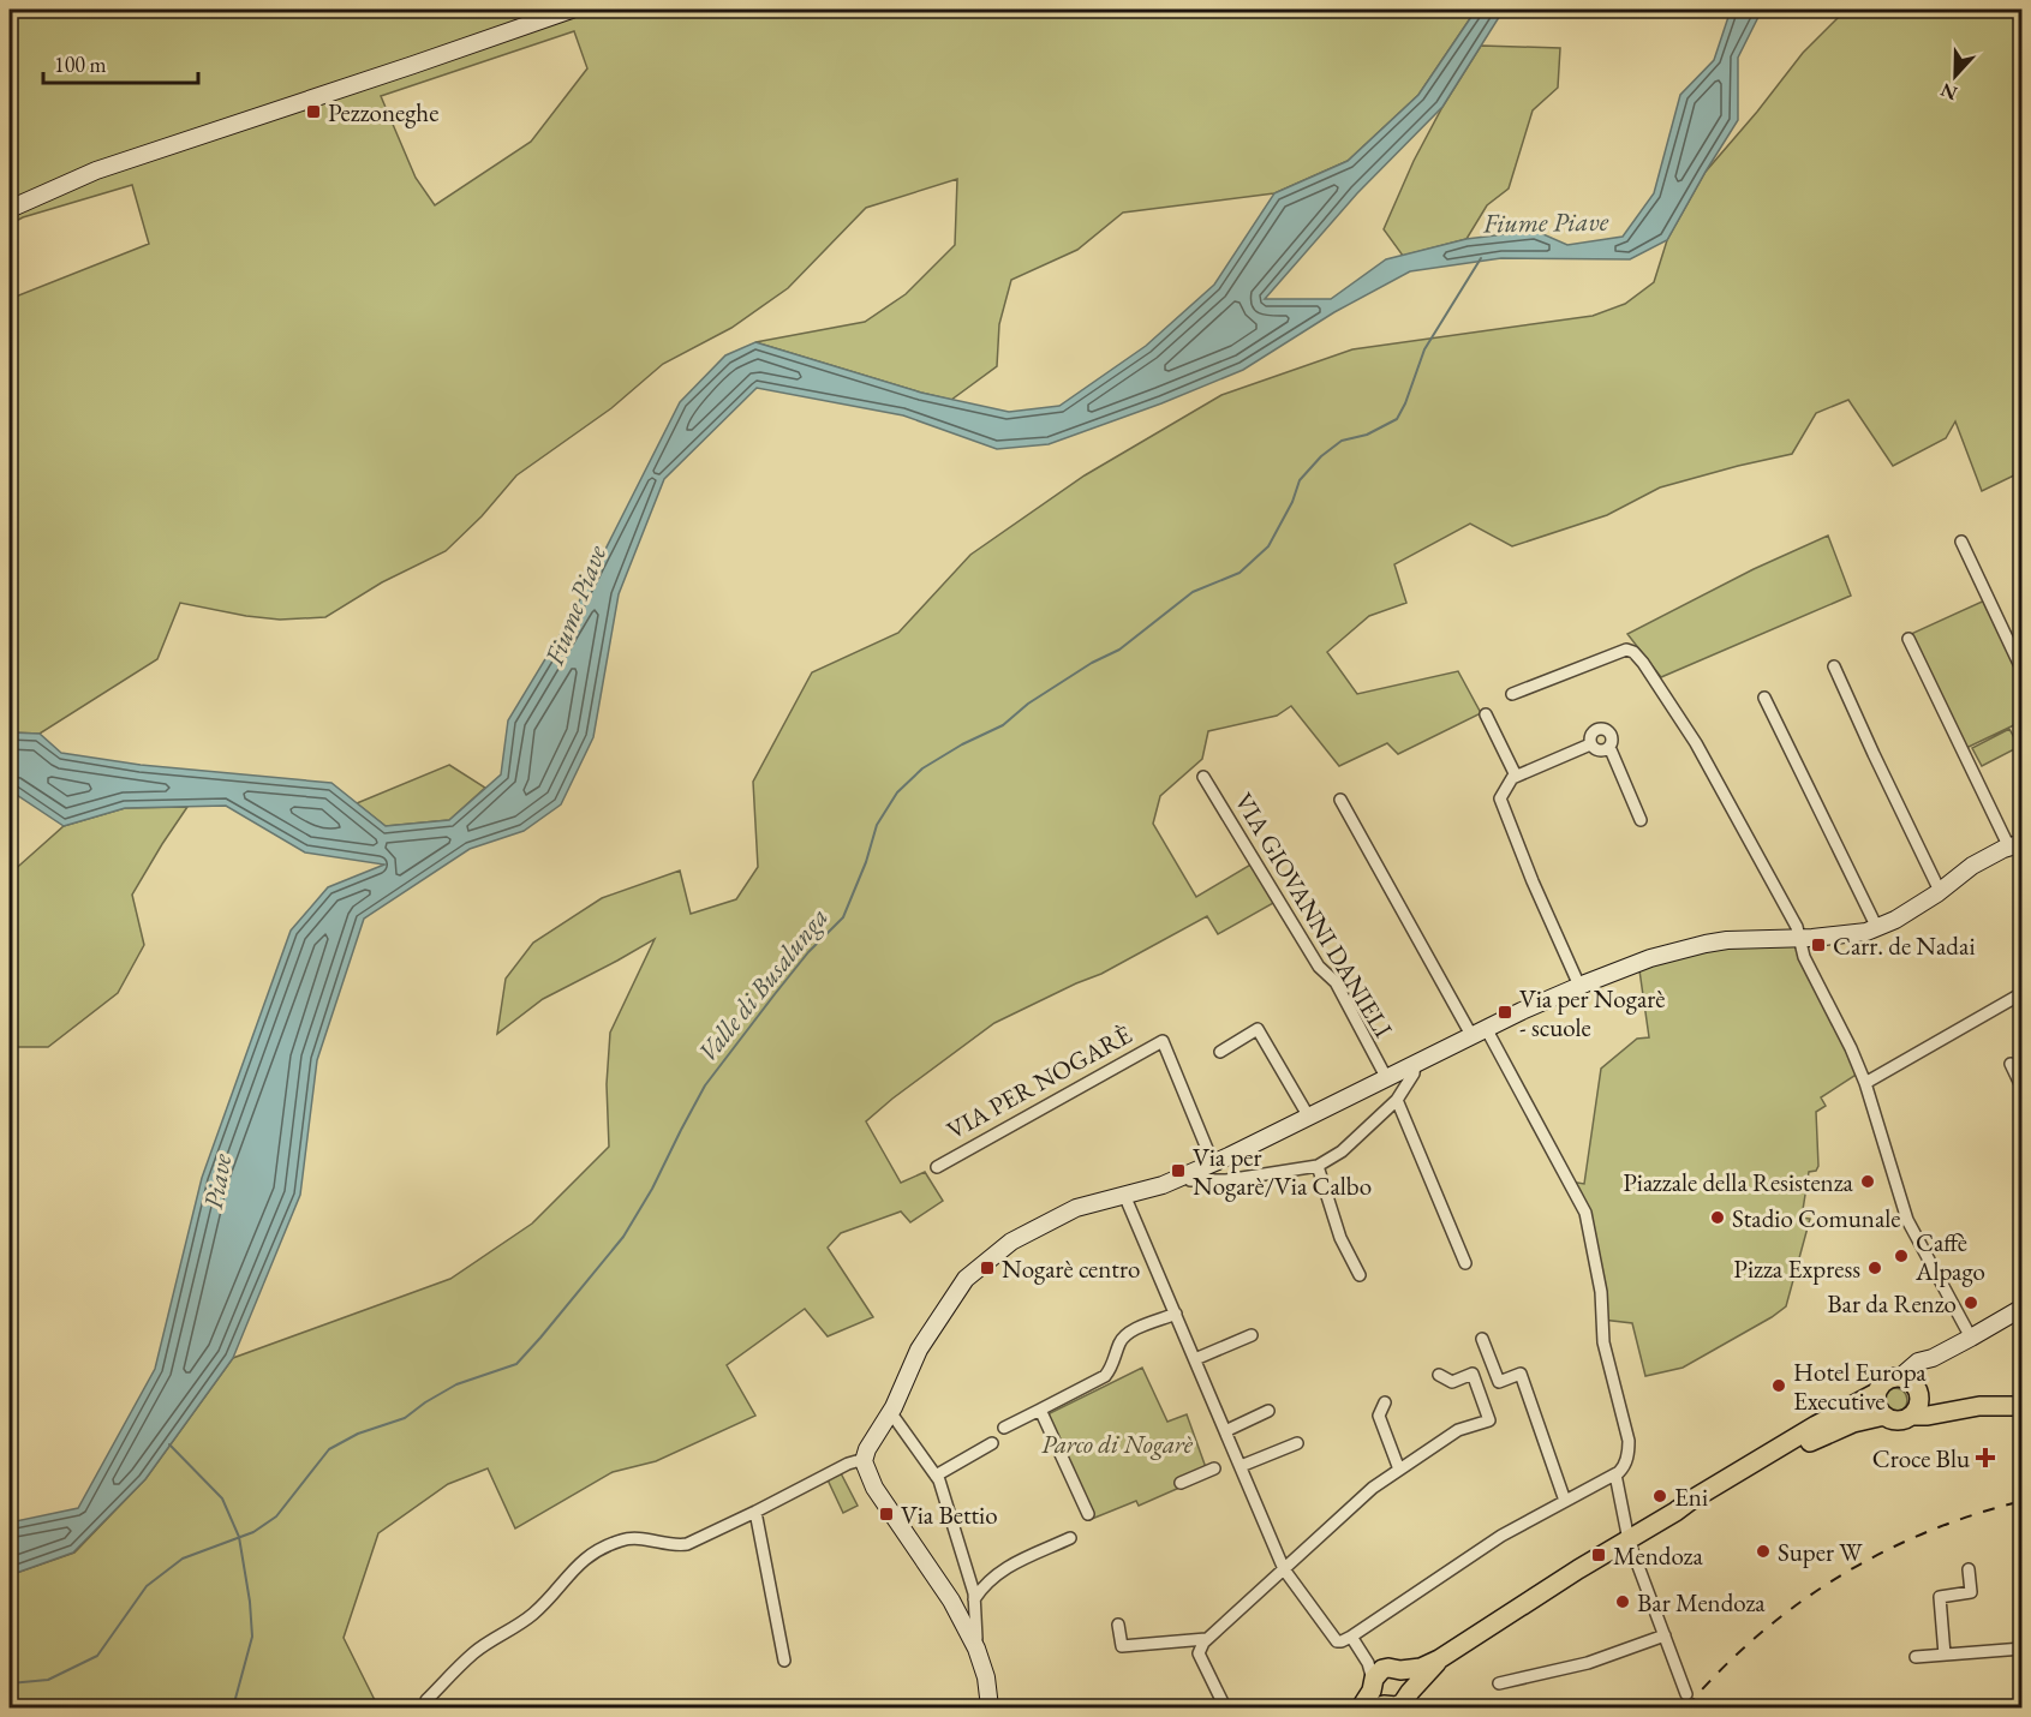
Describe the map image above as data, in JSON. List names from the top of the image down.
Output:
{
  "streets": {
    "street": ["VIA GIOVANNI DANIELI", "VIA PER NOGARÈ"]
  },
  "water": ["Fiume Piave", "Valle di Busalunga", "Piave"],
  "parks": ["Parco di Nogarè"],
  "places": {
    "transit": [
      "Pezzoneghe",
      "Carr. de Nadai",
      "Via per Nogarè - scuole",
      "Via per Nogarè/Via Calbo",
      "Nogarè centro",
      "Via Bettio",
      "Mendoza"
    ],
    "other": [
      "Piazzale della Resistenza",
      "Stadio Comunale",
      "Caffè Alpago",
      "Pizza Express",
      "Bar da Renzo",
      "Hotel Europa Executive",
      "Eni",
      "Super W",
      "Bar Mendoza"
    ],
    "health": ["Croce Blu"]
  },
  "scale_bar": "100 m",
  "north": "bottom"
}
